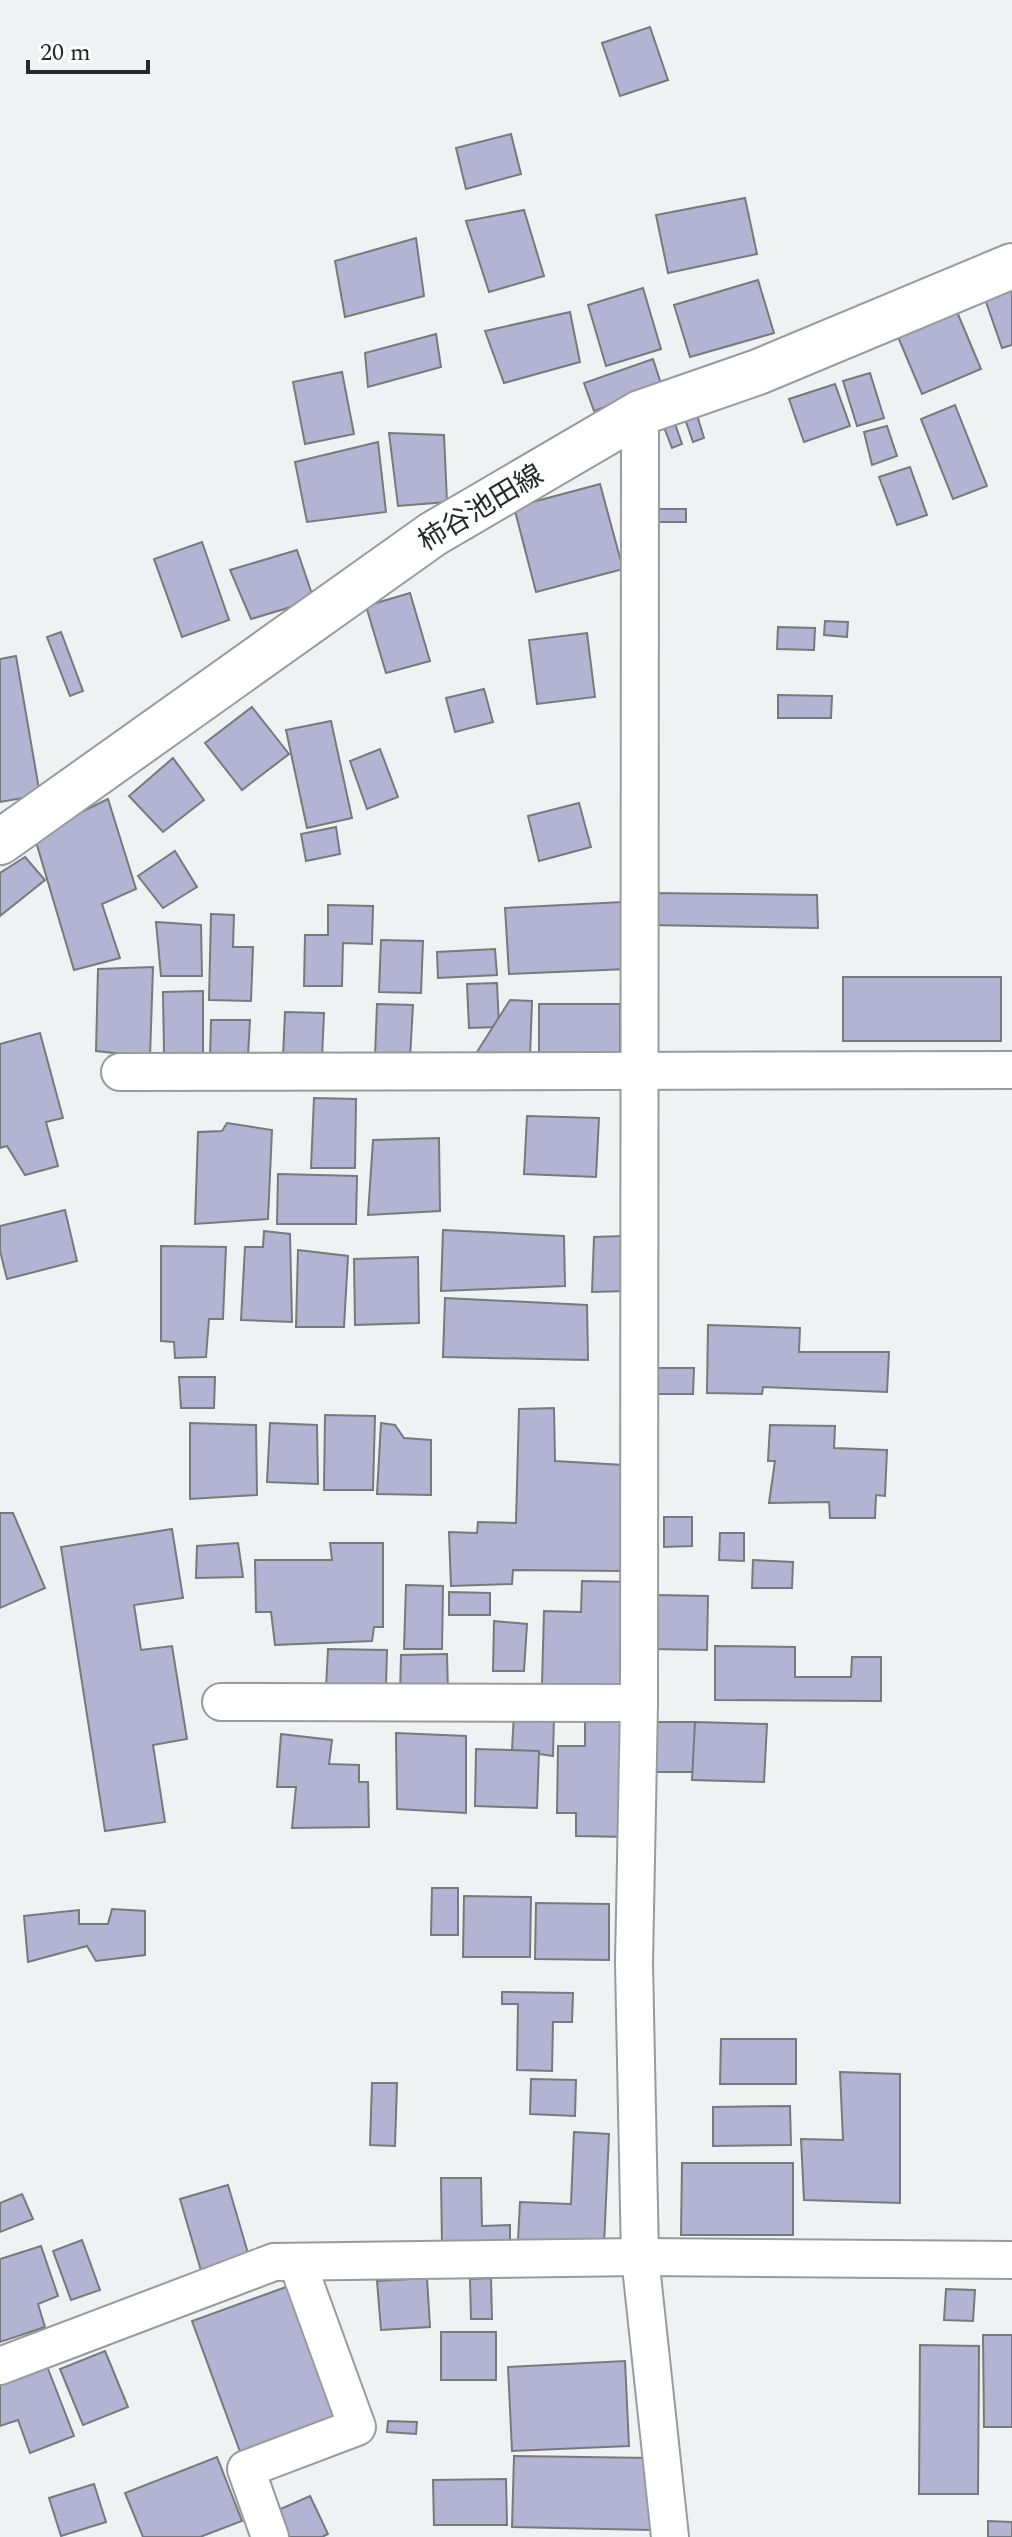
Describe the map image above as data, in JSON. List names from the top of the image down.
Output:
{
  "streets": {
    "main road": ["柿谷池田線"]
  },
  "scale_bar": "20 m"
}
